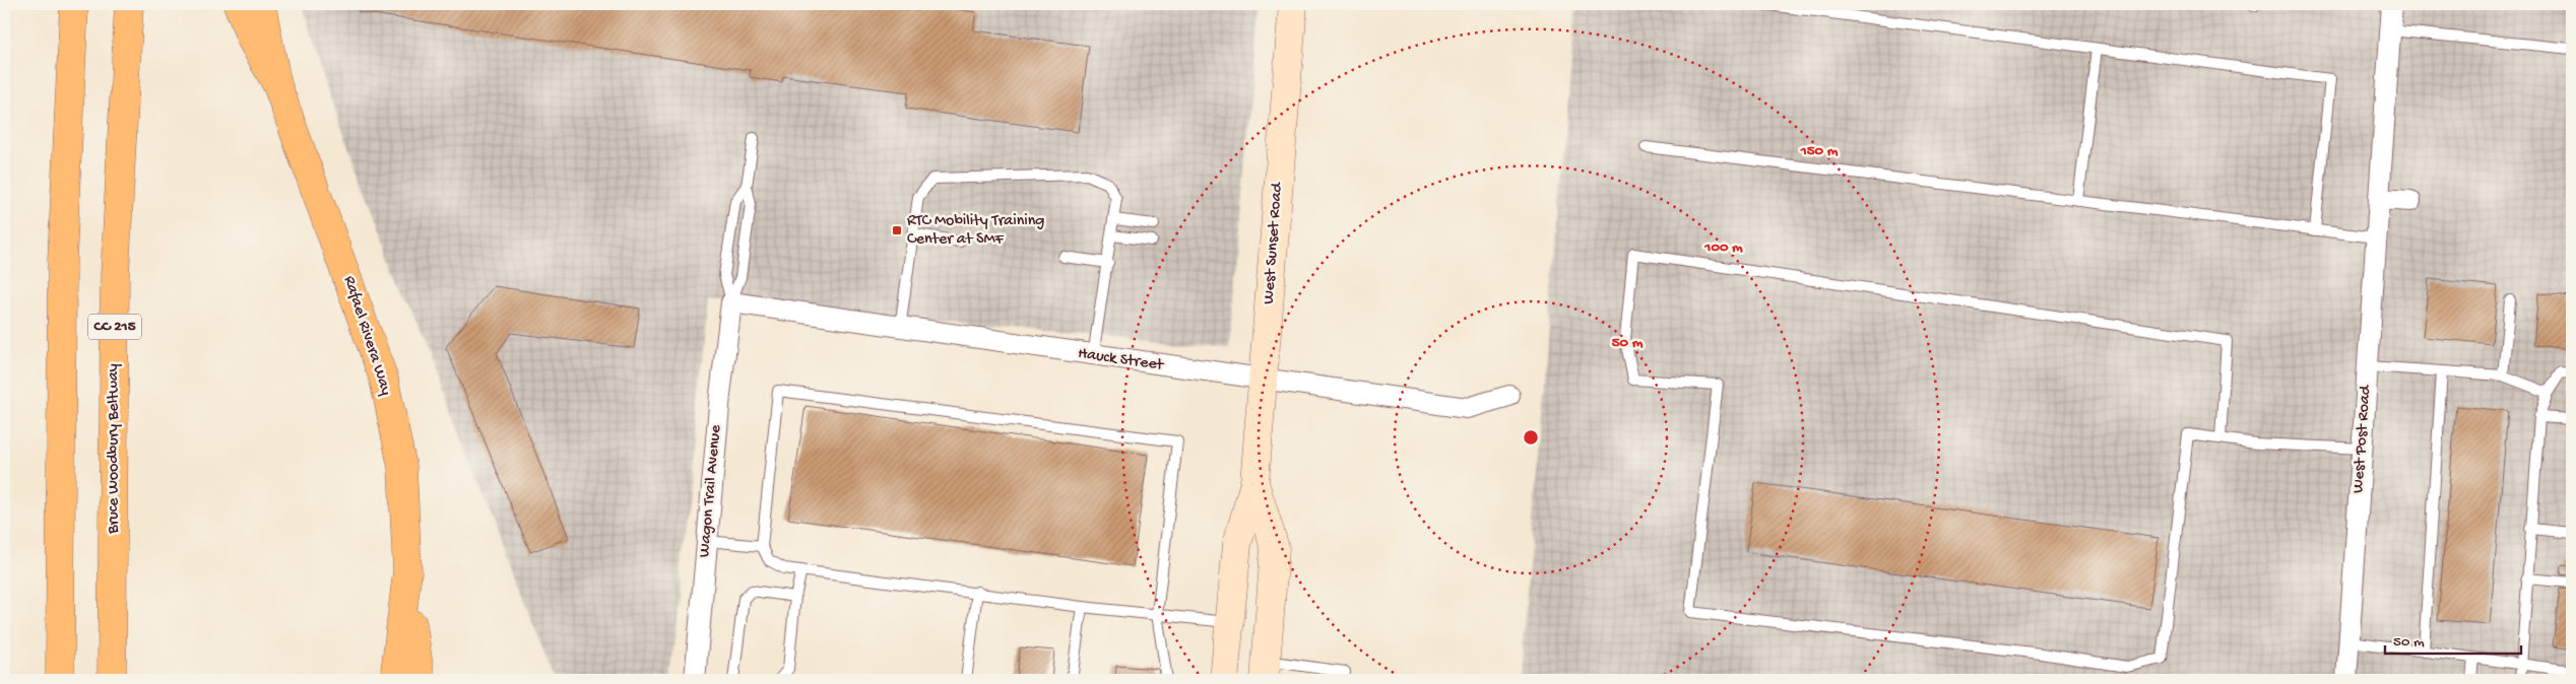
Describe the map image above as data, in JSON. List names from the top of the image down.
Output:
{
  "streets": {
    "main road": [
      "West Sunset Road",
      "CC 215",
      "Rafael Rivera Way",
      "Bruce Woodbury Beltway"
    ],
    "street": ["Hauck Street", "West Post Road", "Wagon Trail Avenue"]
  },
  "crossings": [
    ["West Sunset Road", "Hauck Street"],
    ["Hauck Street", "Wagon Trail Avenue"]
  ],
  "places": {
    "transit": ["RTC Mobility Training Center at SMF"]
  },
  "scale_bar": "50 m",
  "rings": ["150 m", "100 m", "50 m"]
}
